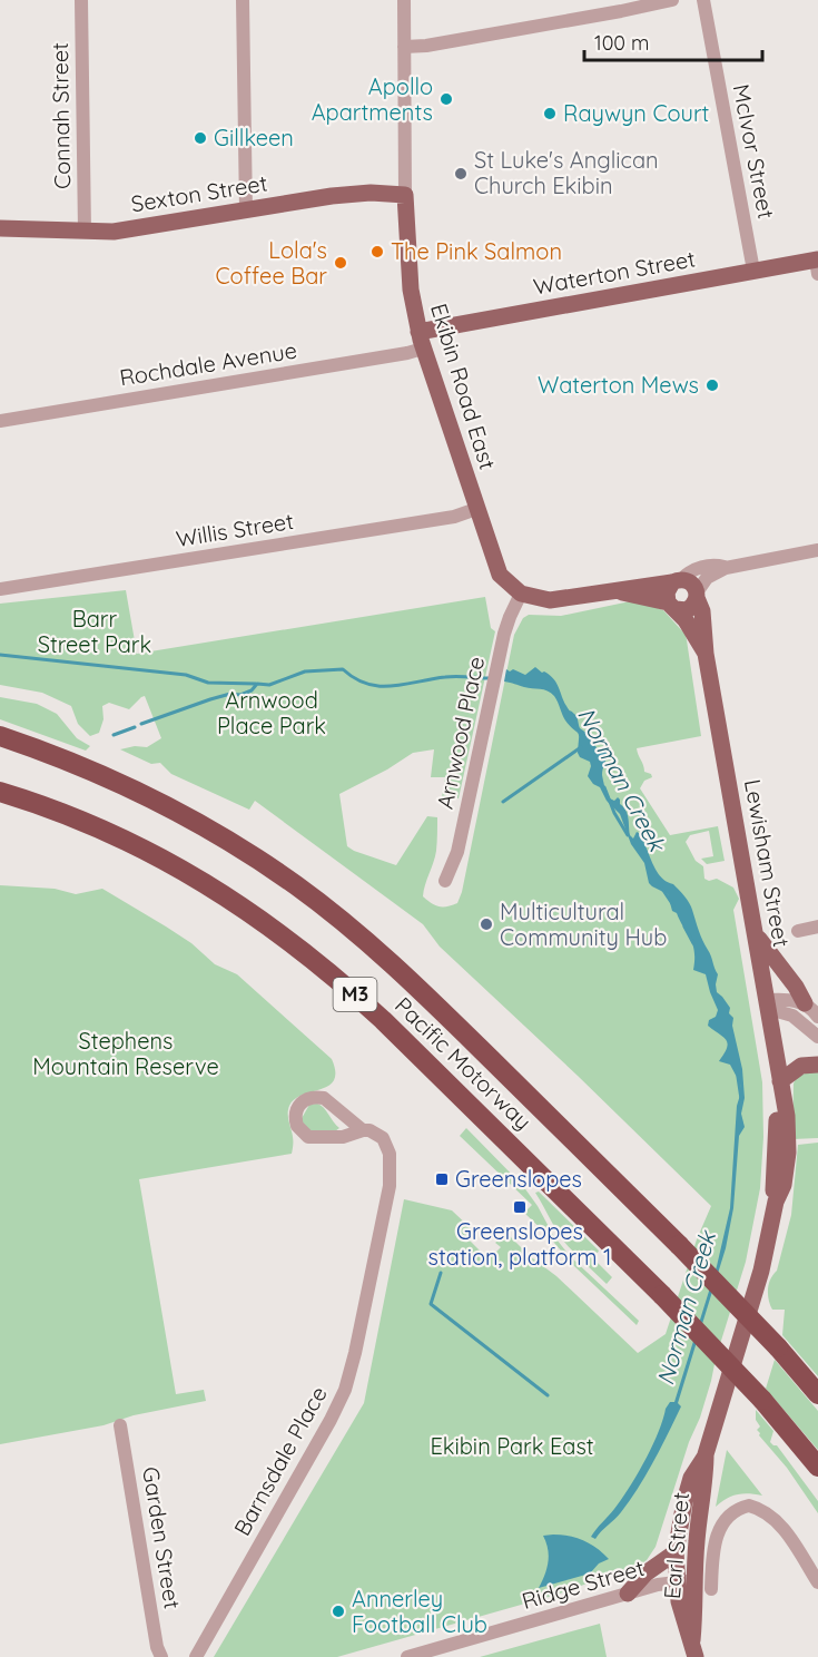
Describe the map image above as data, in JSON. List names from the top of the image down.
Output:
{
  "streets": {
    "highway": ["M3", "Pacific Motorway"],
    "main road": [
      "Sexton Street",
      "Waterton Street",
      "Ekibin Road East",
      "Lewisham Street",
      "Earl Street"
    ],
    "street": [
      "Connah Street",
      "McIvor Street",
      "Rochdale Avenue",
      "Willis Street",
      "Arnwood Place",
      "Barnsdale Place",
      "Garden Street",
      "Ridge Street"
    ]
  },
  "crossings": [
    ["Connah Street", "Sexton Street"],
    ["McIvor Street", "Waterton Street"],
    ["Sexton Street", "Ekibin Road East"],
    ["Waterton Street", "Rochdale Avenue"],
    ["Waterton Street", "Ekibin Road East"],
    ["Rochdale Avenue", "Ekibin Road East"],
    ["Ekibin Road East", "Willis Street"],
    ["Ekibin Road East", "Arnwood Place"],
    ["Lewisham Street", "Earl Street"],
    ["Earl Street", "Ridge Street"]
  ],
  "water": ["Norman Creek"],
  "parks": [
    "Barr Street Park",
    "Arnwood Place Park",
    "Stephens Mountain Reserve",
    "Ekibin Park East"
  ],
  "places": {
    "other": [
      "Apollo Apartments",
      "Raywyn Court",
      "Gillkeen",
      "St Luke's Anglican Church Ekibin",
      "The Pink Salmon",
      "Lola's Coffee Bar",
      "Waterton Mews",
      "Multicultural Community Hub",
      "Annerley Football Club"
    ],
    "transit": ["Greenslopes", "Greenslopes station, platform 1"]
  },
  "scale_bar": "100 m"
}
